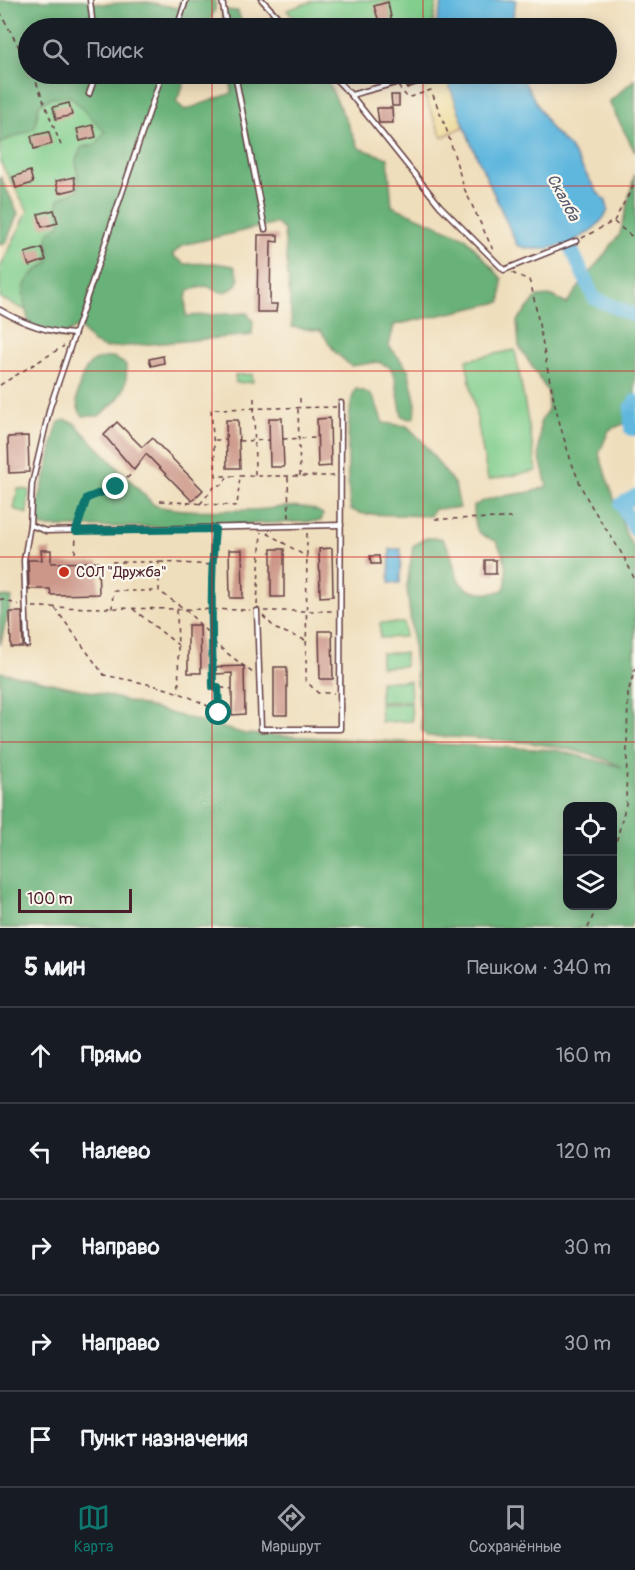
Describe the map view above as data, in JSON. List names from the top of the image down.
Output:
{
  "water": ["Скалба"],
  "places": ["СОЛ \"Дружба\""],
  "scale_bar": "100 m",
  "page": {
    "search": "Поиск",
    "scale": "100 m",
    "heading": ["5 мин", "Пешком · 340 m"],
    "list": [
      ["Прямо", "160 m"],
      ["Налево", "120 m"],
      ["Направо", "30 m"],
      ["Направо", "30 m"],
      "Пункт назначения"
    ],
    "nav": ["Карта", "Маршрут", "Сохранённые"]
  }
}
